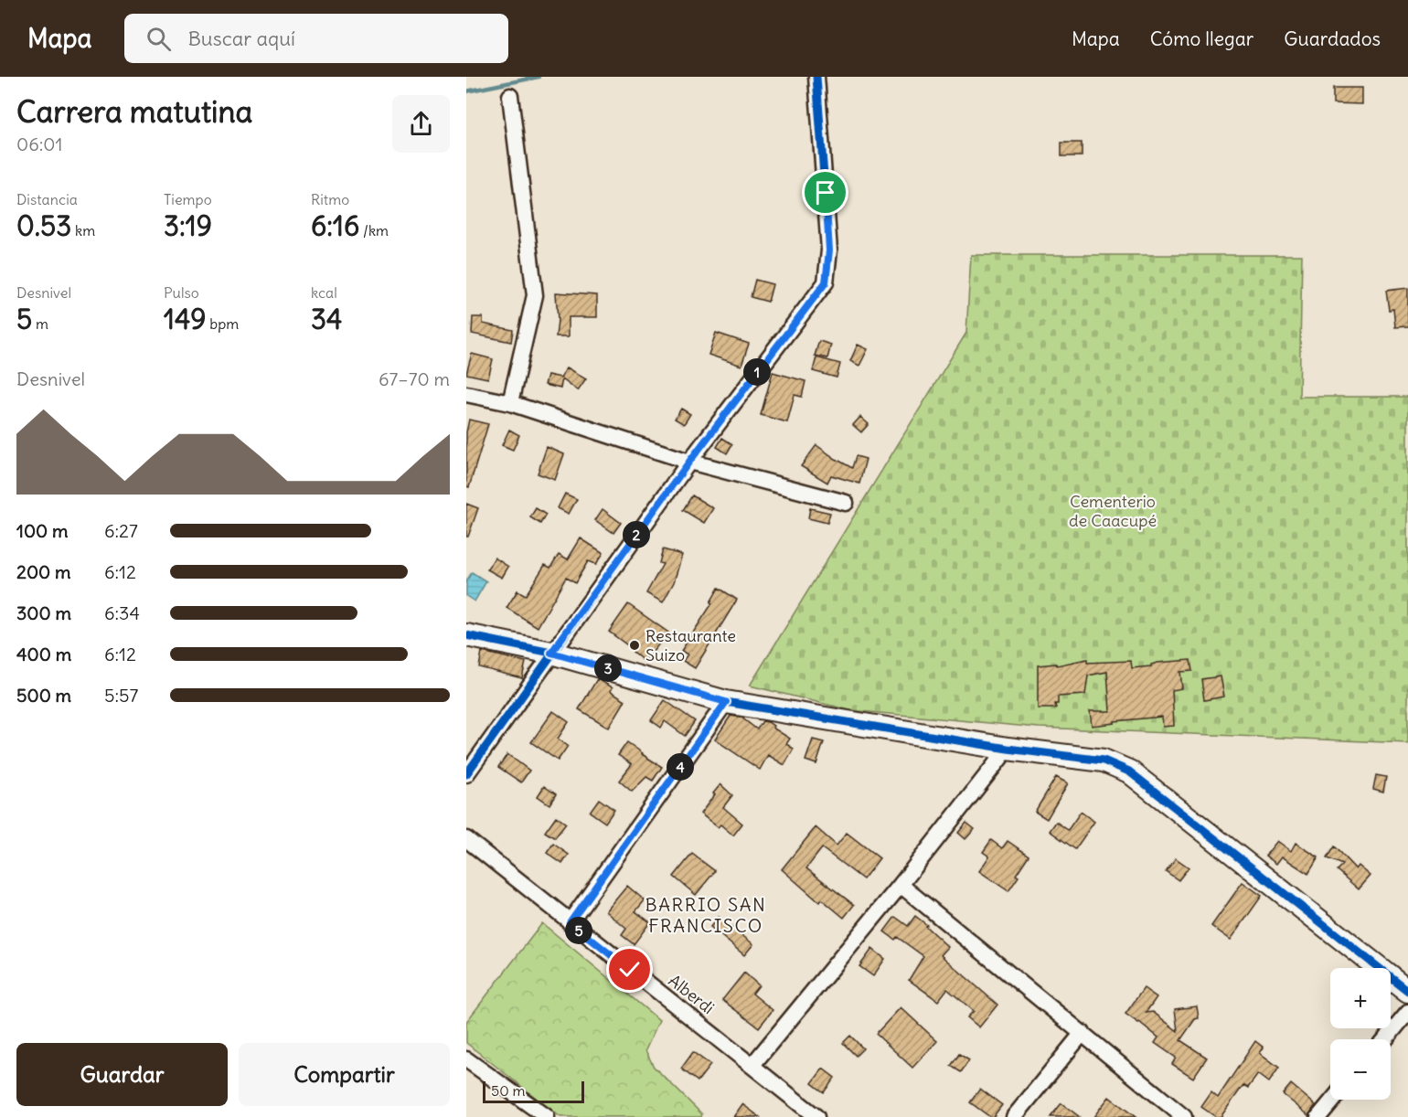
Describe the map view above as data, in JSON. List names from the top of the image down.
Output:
{
  "streets": {
    "street": ["Alberdi"]
  },
  "districts": ["BARRIO SAN FRANCISCO"],
  "parks": ["Cementerio de Caacupé"],
  "places": ["Restaurante Suizo"],
  "scale_bar": "50 m",
  "page": {
    "header": "Mapa",
    "search": "Buscar aquí",
    "nav": ["Mapa", "Cómo llegar", "Guardados"],
    "heading": ["Carrera matutina", "06:01"],
    "stats": [
      ["Distancia", "0.53 km"],
      ["Tiempo", "3:19"],
      ["Ritmo", "6:16 /km"],
      ["Desnivel", "5 m"],
      ["Pulso", "149 bpm"],
      ["kcal", "34"]
    ],
    "chart": ["Desnivel", "67–70 m"],
    "pins": [
      "1",
      "2",
      "3",
      "4",
      "5"
    ],
    "list": [
      {
        "name": "100 m",
        "note": "6:27"
      },
      {
        "name": "200 m",
        "note": "6:12"
      },
      {
        "name": "300 m",
        "note": "6:34"
      },
      {
        "name": "400 m",
        "note": "6:12"
      },
      {
        "name": "500 m",
        "note": "5:57"
      }
    ],
    "map_buttons": ["+", "−"],
    "buttons": ["Guardar", "Compartir"],
    "scale": "50 m"
  }
}
